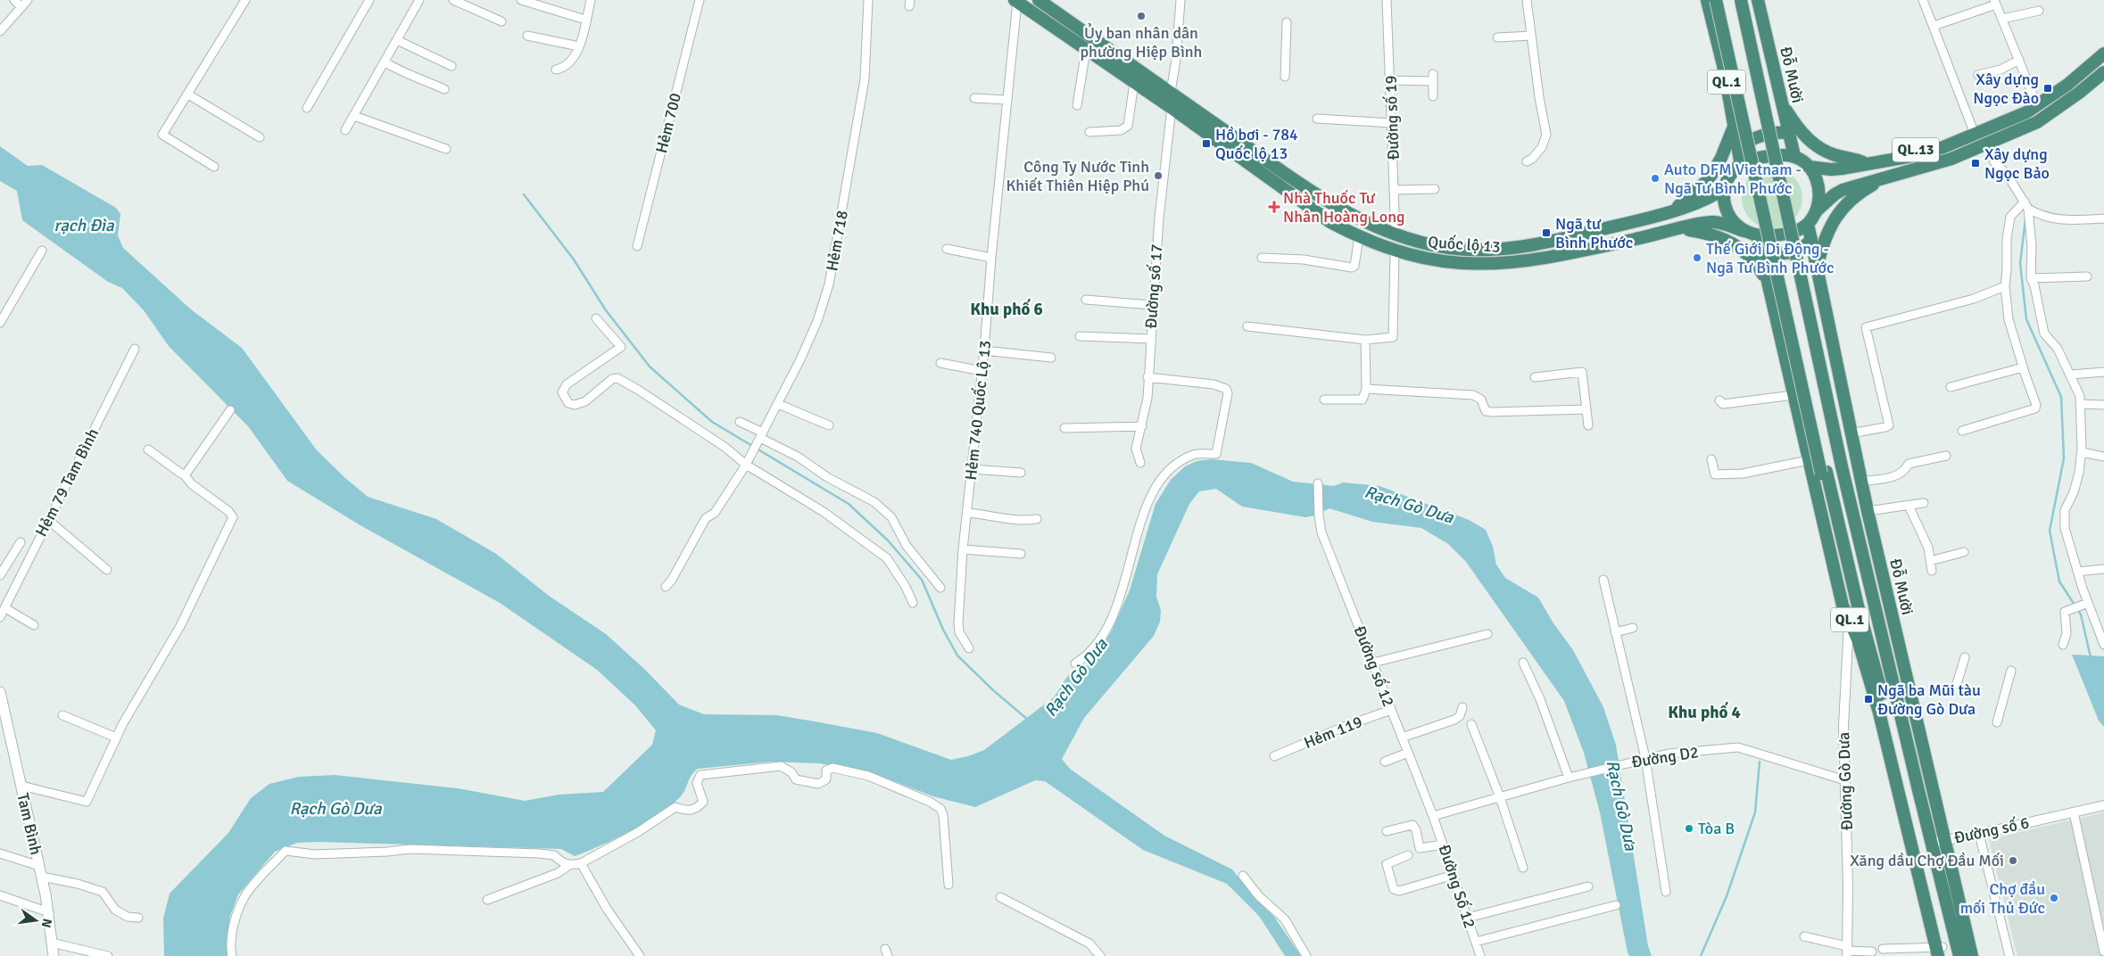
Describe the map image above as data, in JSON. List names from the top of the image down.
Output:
{
  "streets": {
    "highway": [
      "Đỗ Mười",
      "QL.1",
      "QL.13",
      "Quốc lộ 13"
    ],
    "main road": ["Tam Bình"],
    "street": [
      "Đường số 19",
      "Hẻm 700",
      "Hẻm 718",
      "Đường số 17",
      "Hẻm 740 Quốc Lộ 13",
      "Hẻm 79 Tam Bình",
      "Đường số 12",
      "Hẻm 119",
      "Đường D2",
      "Đường Gò Dưa",
      "Đường số 6",
      "Đường Số 12"
    ]
  },
  "crossings": [
    ["Đỗ Mười", "QL.1"],
    ["Đỗ Mười", "QL.13"],
    ["Đỗ Mười", "Quốc lộ 13"],
    ["Đỗ Mười", "Đường số 6"],
    ["QL.1", "QL.13"],
    ["QL.1", "Quốc lộ 13"],
    ["QL.1", "Đường Gò Dưa"],
    ["Đường số 19", "Quốc lộ 13"],
    ["QL.13", "Quốc lộ 13"],
    ["Quốc lộ 13", "Đường số 17"],
    ["Quốc lộ 13", "Hẻm 740 Quốc Lộ 13"],
    ["Đường số 12", "Hẻm 119"],
    ["Đường số 12", "Đường D2"],
    ["Đường số 12", "Đường Số 12"],
    ["Đường D2", "Đường Gò Dưa"],
    ["Đường D2", "Đường Số 12"]
  ],
  "districts": ["Khu phố 6", "Khu phố 4"],
  "water": ["rạch Đìa", "Rạch Gò Dưa"],
  "places": {
    "other": [
      "Ủy ban nhân dân phường Hiệp Bình",
      "Công Ty Nước Tinh Khiết Thiên Hiệp Phú",
      "Auto DFM Vietnam - Ngã Tư Bình Phước",
      "Thế Giới Di Động - Ngã Tư Bình Phước",
      "Tòa B",
      "Xăng dầu Chợ Đầu Mối",
      "Chợ đầu mối Thủ Đức"
    ],
    "transit": [
      "Xây dựng Ngọc Đào",
      "Hồ bơi - 784 Quốc lộ 13",
      "Xây dựng Ngọc Bảo",
      "Ngã tư Bình Phước",
      "Ngã ba Mũi tàu Đường Gò Dưa"
    ],
    "health": ["Nhà Thuốc Tư Nhân Hoàng Long"]
  },
  "north": "right"
}
